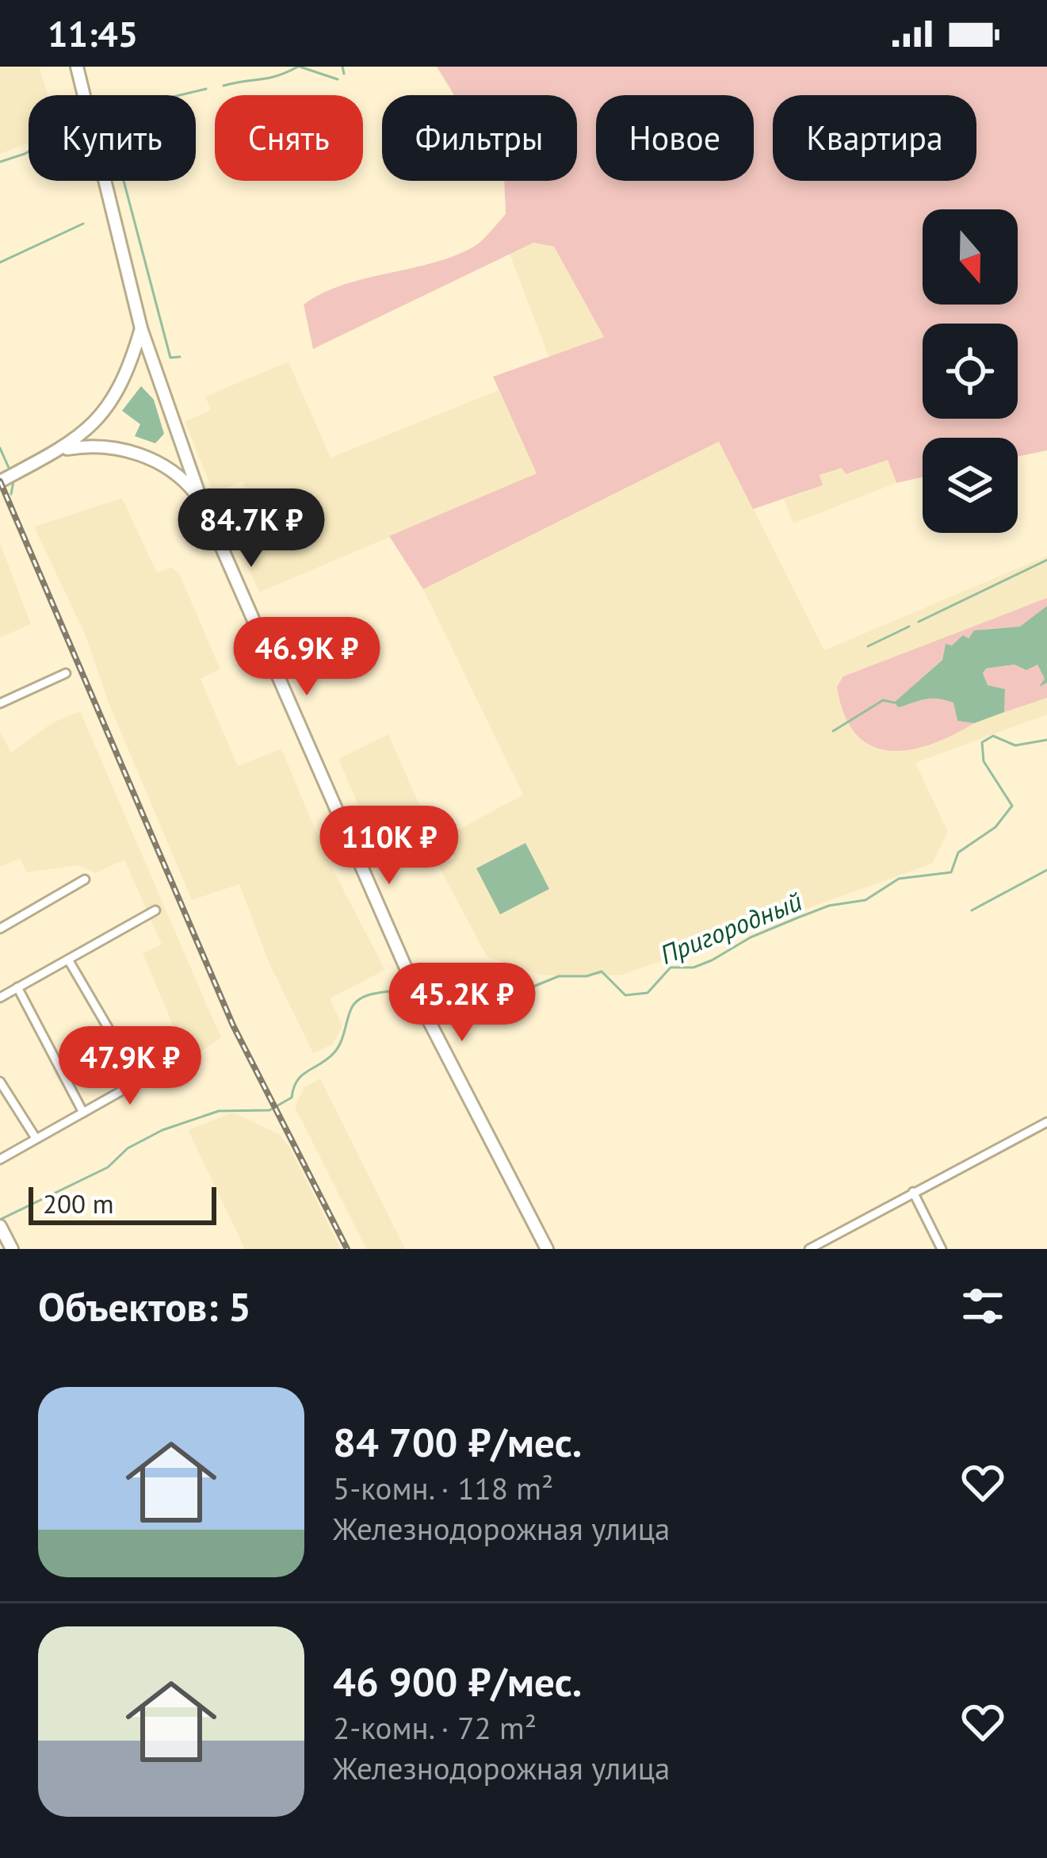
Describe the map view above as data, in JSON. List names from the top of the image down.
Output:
{
  "water": ["Пригородный"],
  "scale_bar": "200 m",
  "north": "bottom",
  "page": {
    "status": "11:45",
    "chip": [
      "Купить",
      "Снять",
      "Фильтры",
      "Новое",
      "Квартира"
    ],
    "price": [
      "84.7K ₽",
      "46.9K ₽",
      "110K ₽",
      "45.2K ₽",
      "47.9K ₽"
    ],
    "scale": "200 m",
    "heading": "Объектов: 5",
    "list": [
      {
        "name": "84 700 ₽/мес.",
        "note": "5-комн. · 118 m² · Железнодорожная улица"
      },
      {
        "name": "46 900 ₽/мес.",
        "note": "2-комн. · 72 m² · Железнодорожная улица"
      }
    ]
  }
}
